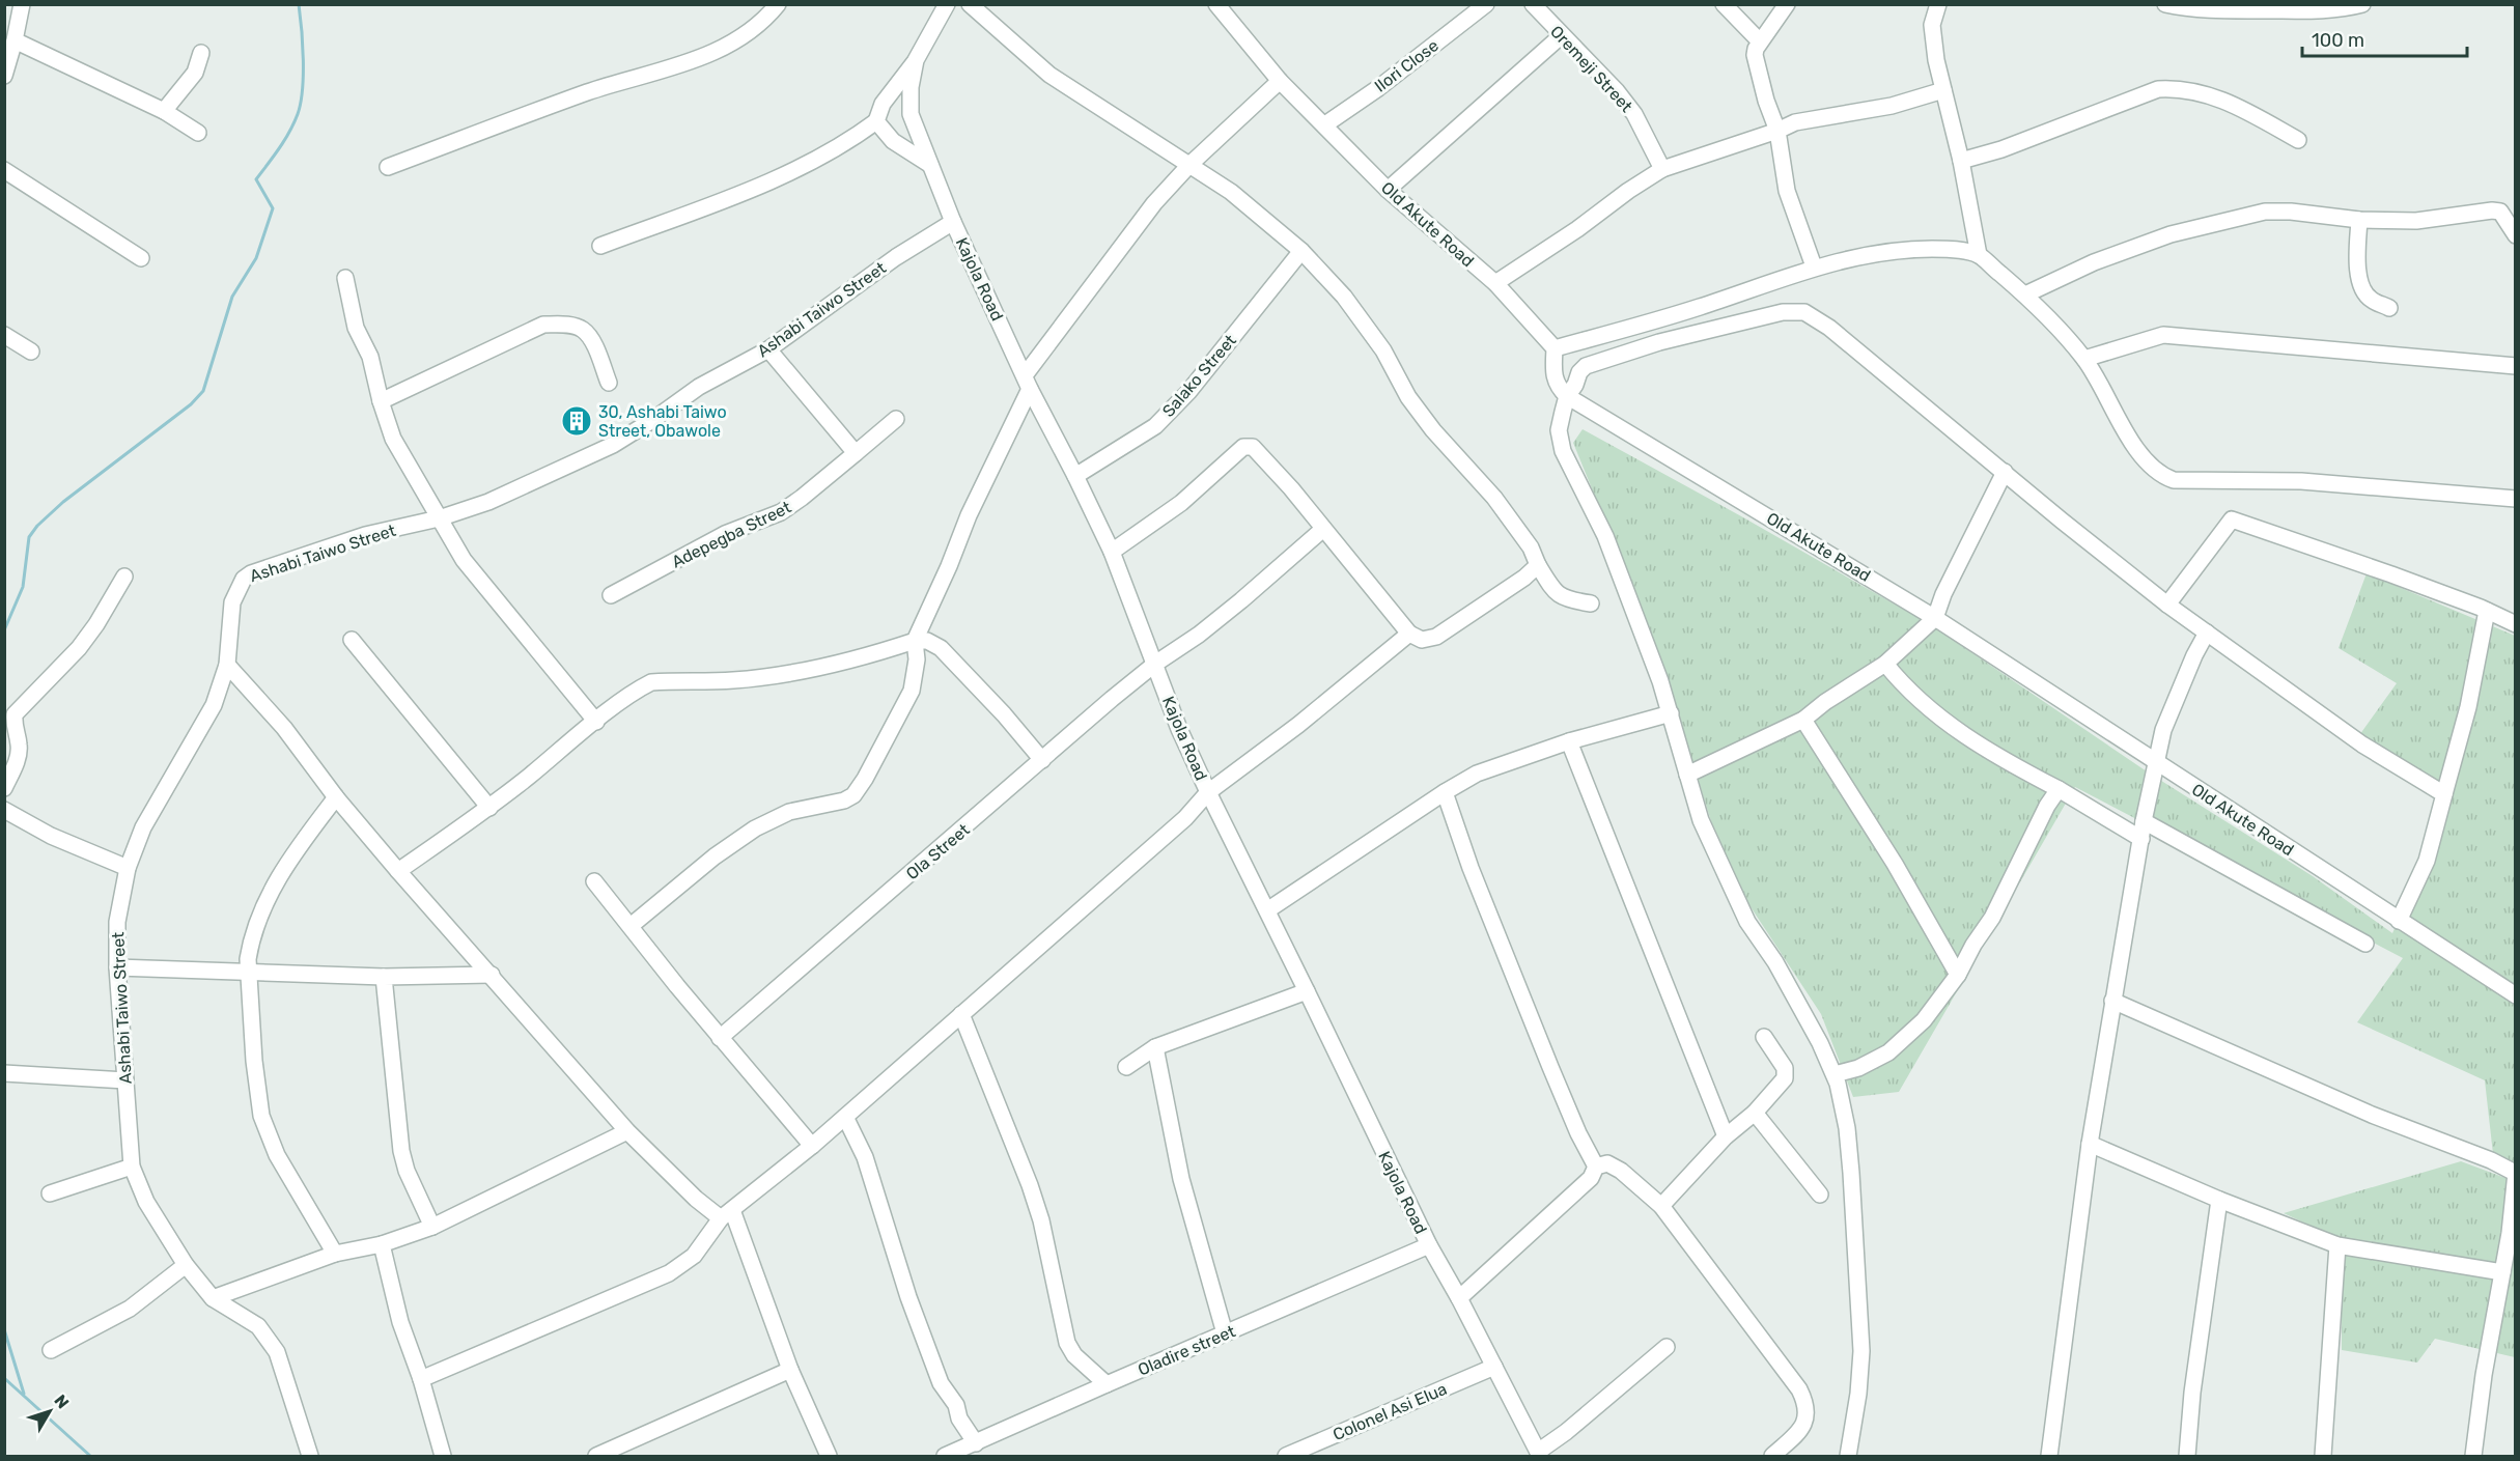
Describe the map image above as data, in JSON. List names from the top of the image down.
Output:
{
  "streets": {
    "street": [
      "Ilori Close",
      "Oremeji Street",
      "Old Akute Road",
      "Kajola Road",
      "Ashabi Taiwo Street",
      "Salako Street",
      "Adepegba Street",
      "Ola Street",
      "Oladire street",
      "Colonel Asi Elua"
    ]
  },
  "crossings": [
    ["Ilori Close", "Old Akute Road"],
    ["Kajola Road", "Ashabi Taiwo Street"],
    ["Kajola Road", "Salako Street"],
    ["Kajola Road", "Ola Street"],
    ["Kajola Road", "Oladire street"],
    ["Kajola Road", "Colonel Asi Elua"]
  ],
  "places": {
    "building": ["30, Ashabi Taiwo Street, Obawole"]
  },
  "scale_bar": "100 m",
  "north": "top right"
}
